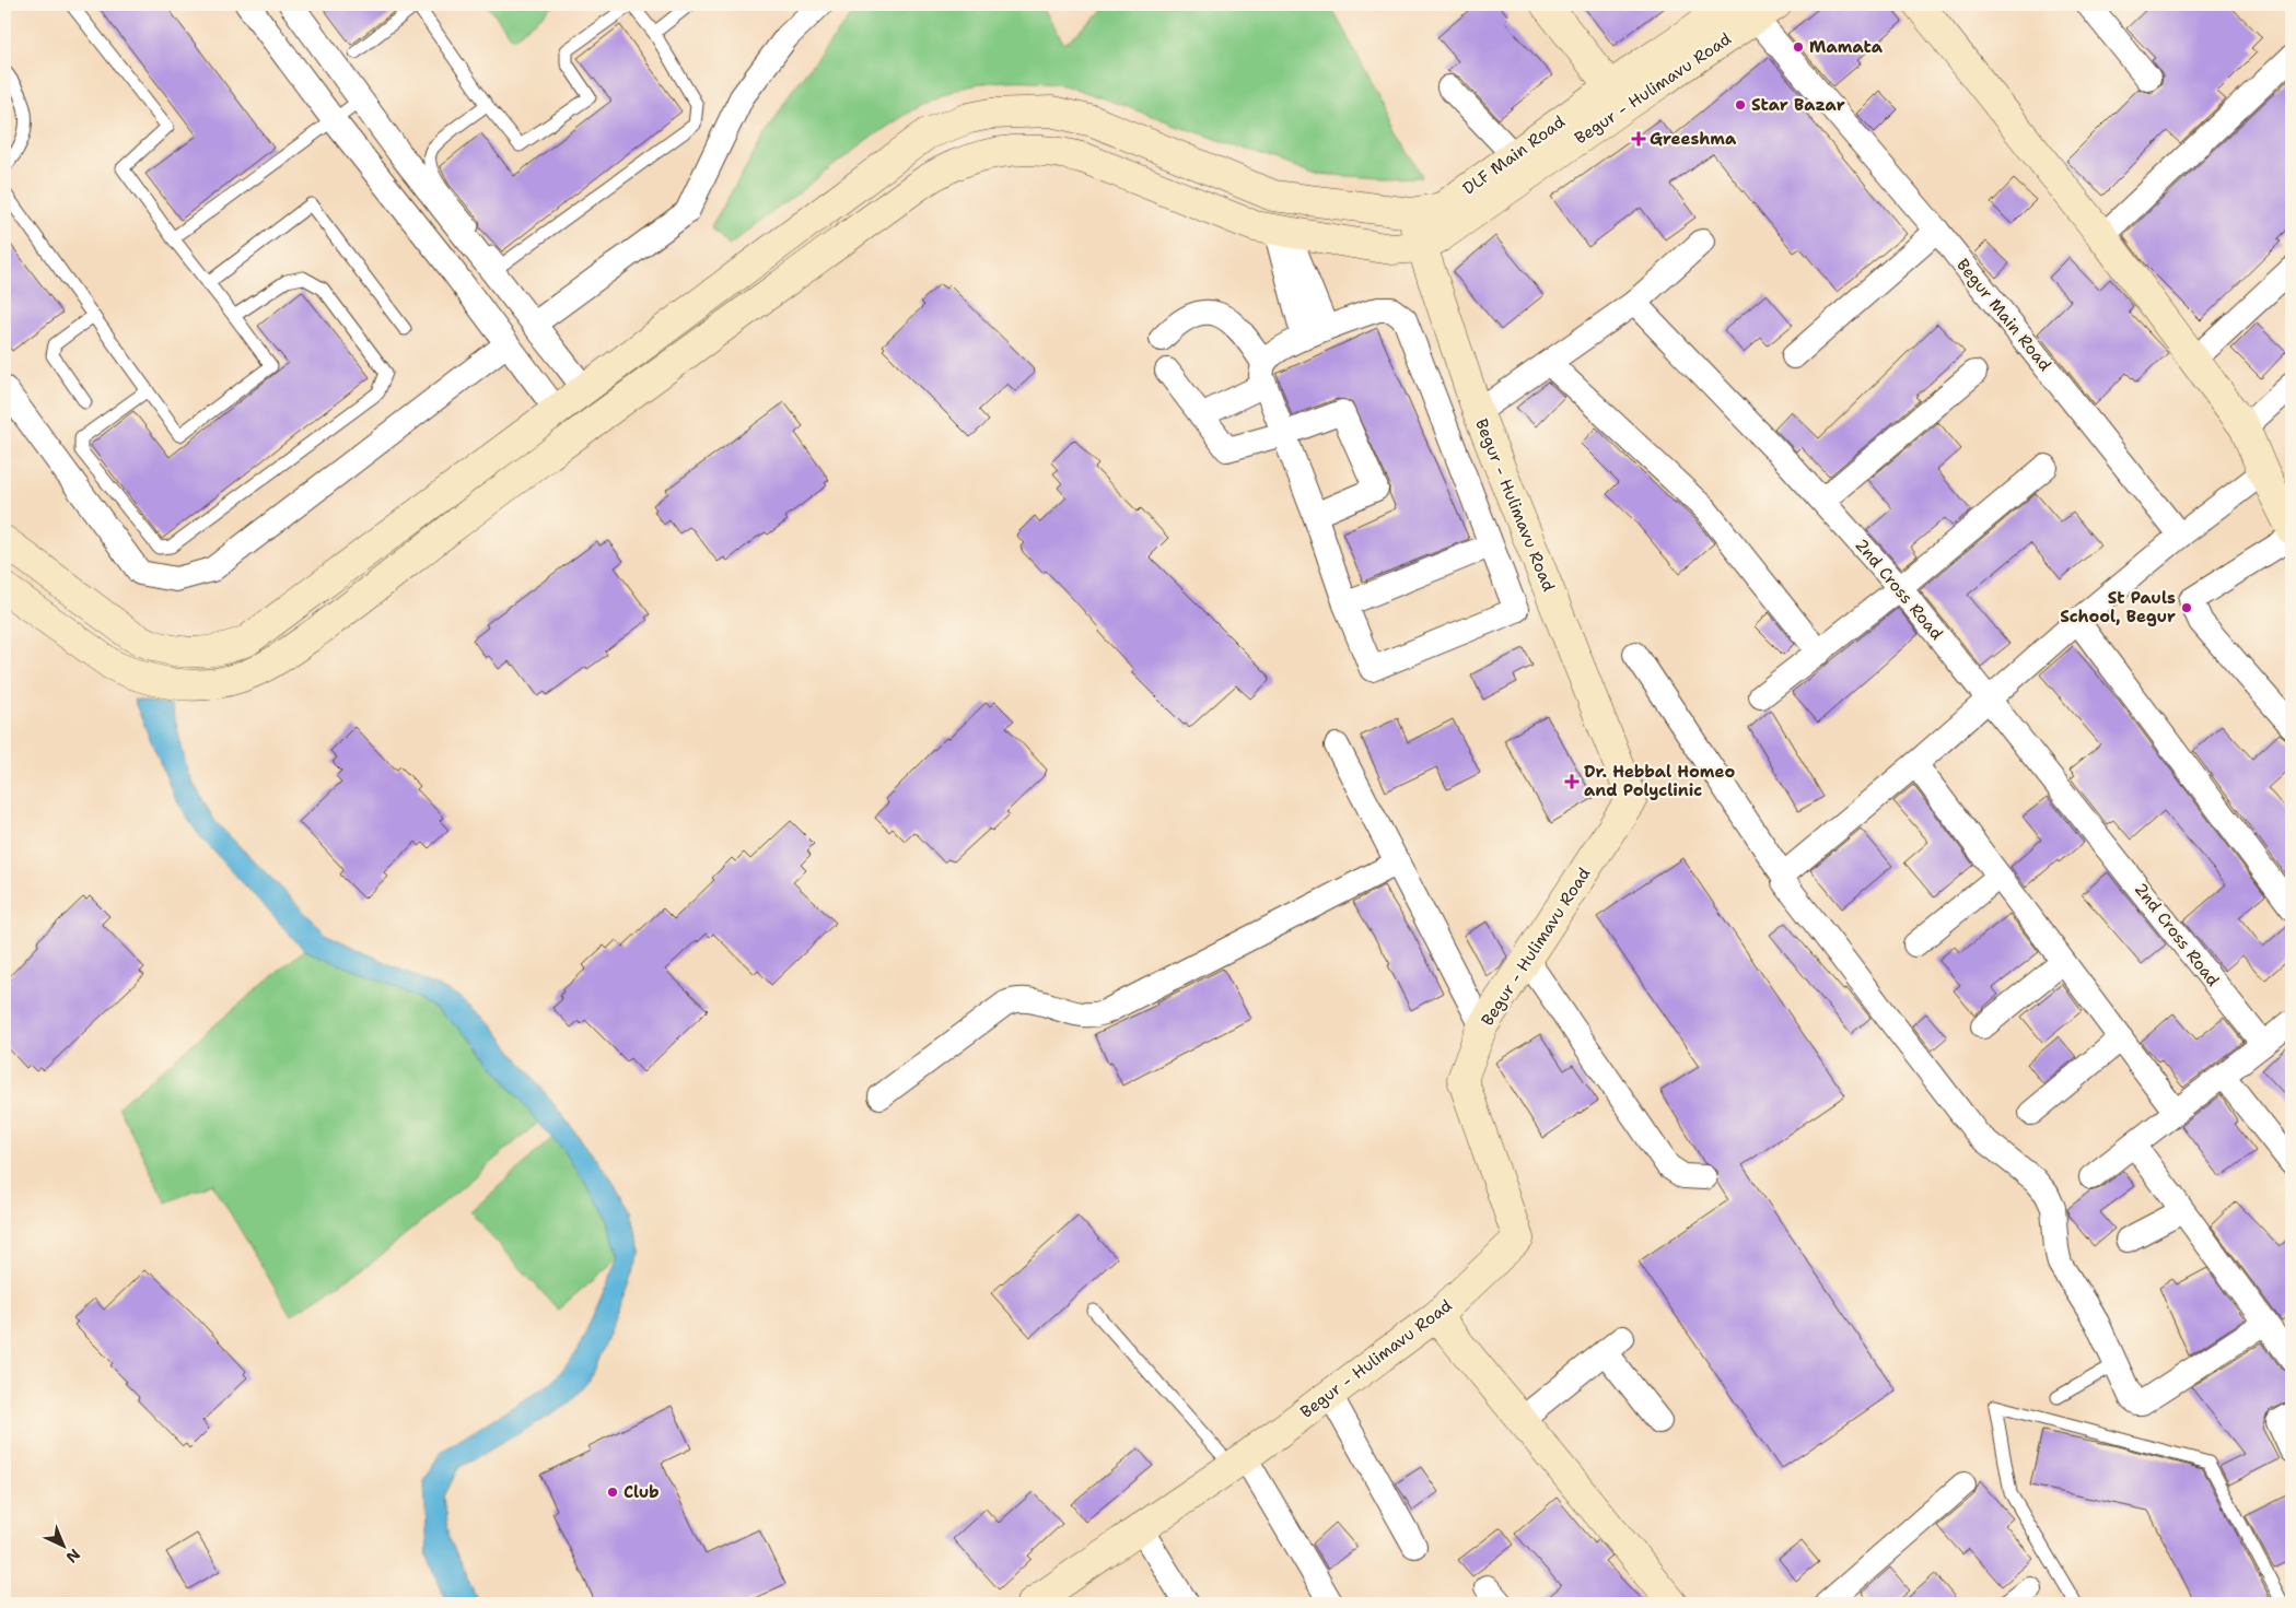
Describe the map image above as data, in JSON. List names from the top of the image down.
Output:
{
  "streets": {
    "main road": ["Begur - Hulimavu Road", "DLF Main Road", "Begur Main Road"],
    "street": ["2nd Cross Road"]
  },
  "crossings": [
    ["Begur - Hulimavu Road", "DLF Main Road"],
    ["Begur - Hulimavu Road", "Begur Main Road"],
    ["DLF Main Road", "Begur Main Road"]
  ],
  "places": {
    "other": [
      "Mamata",
      "Star Bazar",
      "St Pauls School, Begur",
      "Club"
    ],
    "health": ["Greeshma", "Dr. Hebbal Homeo and Polyclinic"]
  },
  "north": "bottom right"
}
